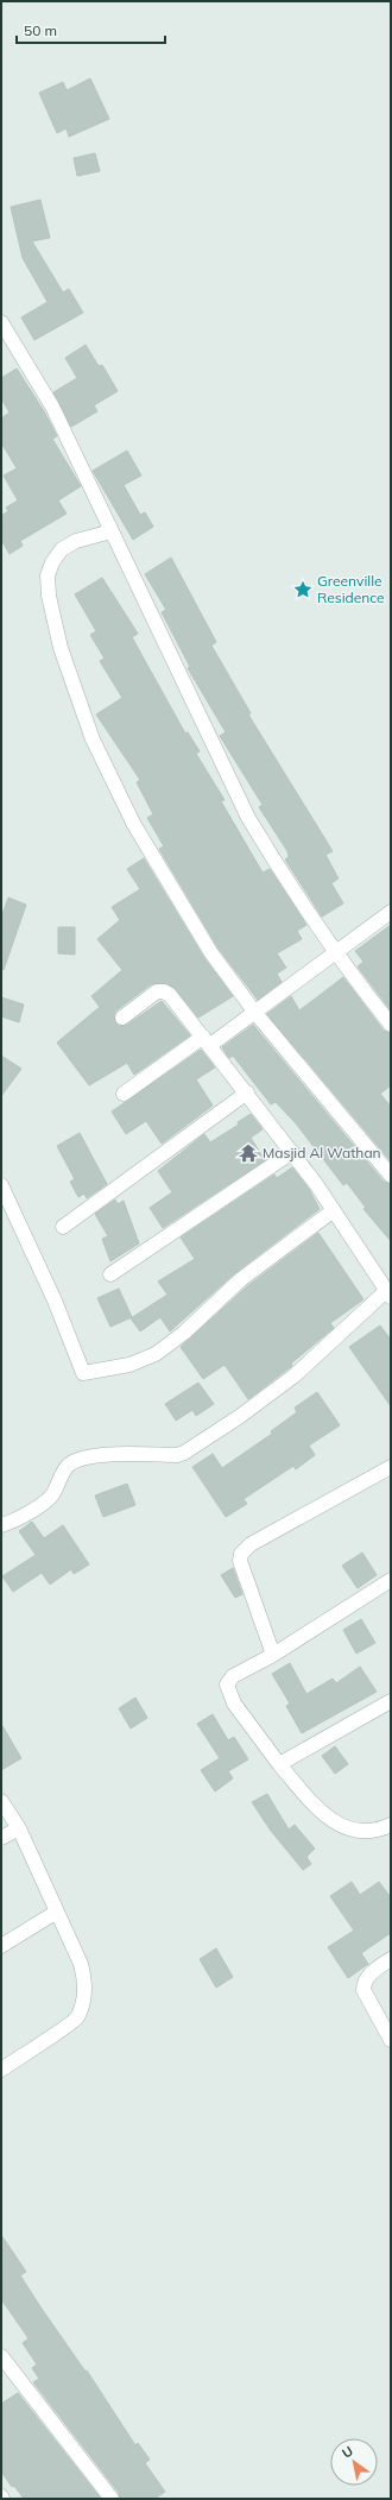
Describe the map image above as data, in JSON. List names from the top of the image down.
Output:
{
  "places": {
    "place": ["Greenville Residence"],
    "temple": ["Masjid Al Wathan"]
  },
  "scale_bar": "50 m",
  "north": "top left"
}
